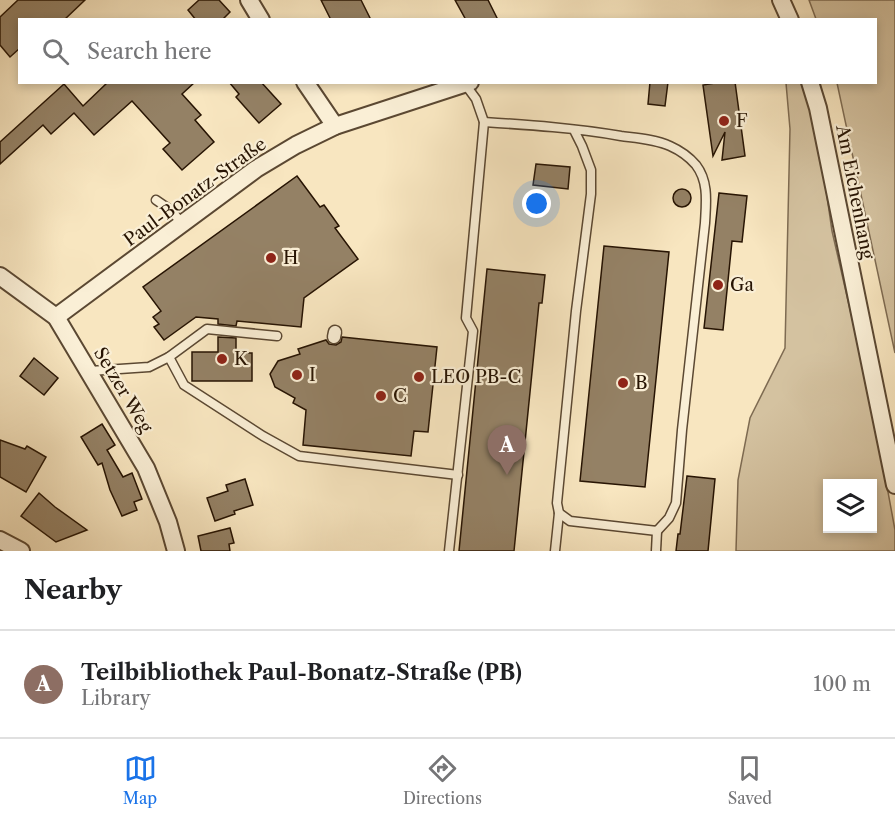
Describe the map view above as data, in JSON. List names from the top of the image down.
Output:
{
  "streets": {
    "street": ["Paul-Bonatz-Straße", "Am Eichenhang", "Setzer Weg"]
  },
  "crossings": [
    ["Paul-Bonatz-Straße", "Setzer Weg"]
  ],
  "places": [
    "F",
    "H",
    "Ga",
    "K",
    "I",
    "LEO PB-C",
    "B",
    "C"
  ],
  "page": {
    "search": "Search here",
    "pins": "A",
    "heading": "Nearby",
    "list": [
      {
        "mark": "A",
        "name": "Teilbibliothek Paul-Bonatz-Straße (PB)",
        "note": "Library",
        "value": "100 m"
      }
    ],
    "nav": ["Map", "Directions", "Saved"]
  }
}
